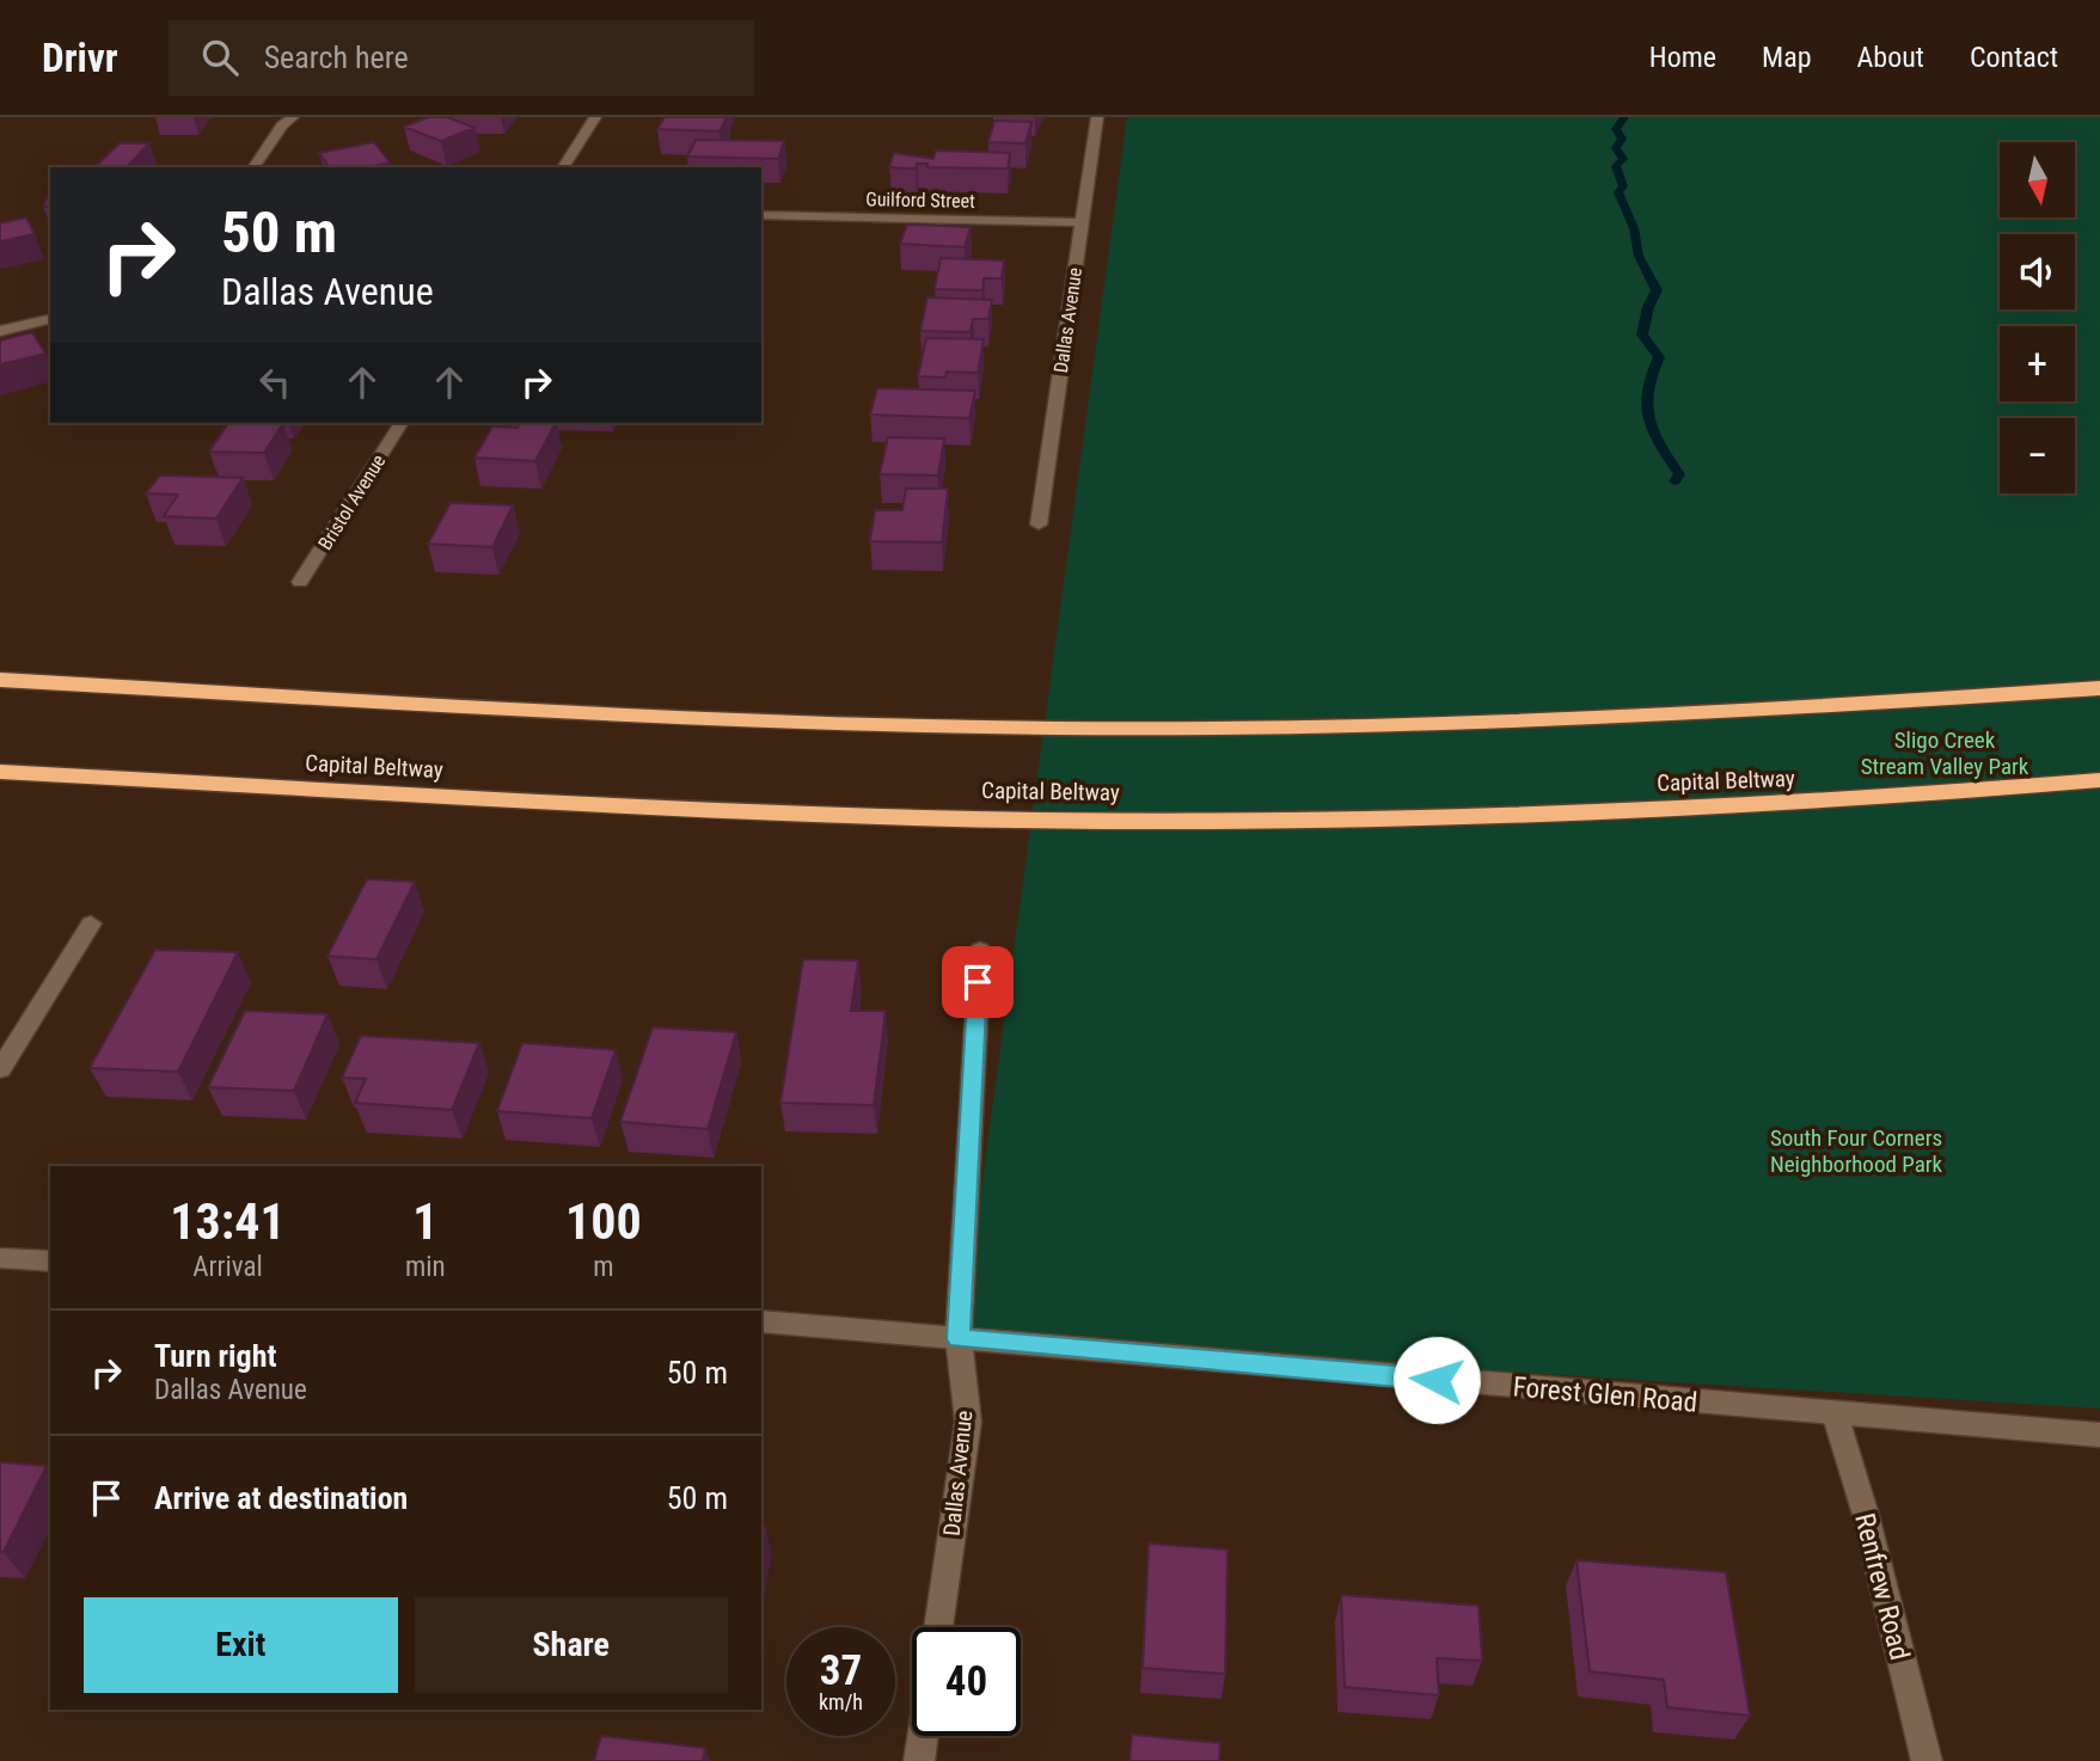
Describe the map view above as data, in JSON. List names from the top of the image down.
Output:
{
  "streets": {
    "highway": ["Capital Beltway"],
    "street": [
      "Guilford Street",
      "Dallas Avenue",
      "Bristol Avenue",
      "Forest Glen Road",
      "Renfrew Road"
    ]
  },
  "crossings": [
    ["Guilford Street", "Dallas Avenue"],
    ["Dallas Avenue", "Forest Glen Road"],
    ["Forest Glen Road", "Renfrew Road"]
  ],
  "parks": ["Sligo Creek Stream Valley Park", "South Four Corners Neighborhood Park"],
  "north": "bottom",
  "page": {
    "header": "Drivr",
    "search": "Search here",
    "nav": [
      "Home",
      "Map",
      "About",
      "Contact"
    ],
    "map_buttons": ["+", "−"],
    "turn": ["50 m", "Dallas Avenue"],
    "eta": [
      "13:41",
      "Arrival",
      "1",
      "min",
      "100",
      "m"
    ],
    "list": [
      {
        "name": "Turn right",
        "note": "Dallas Avenue",
        "value": "50 m"
      },
      {
        "name": "Arrive at destination",
        "value": "50 m"
      }
    ],
    "buttons": ["Exit", "Share"],
    "speed": "37 km/h",
    "limit": "40"
  }
}
